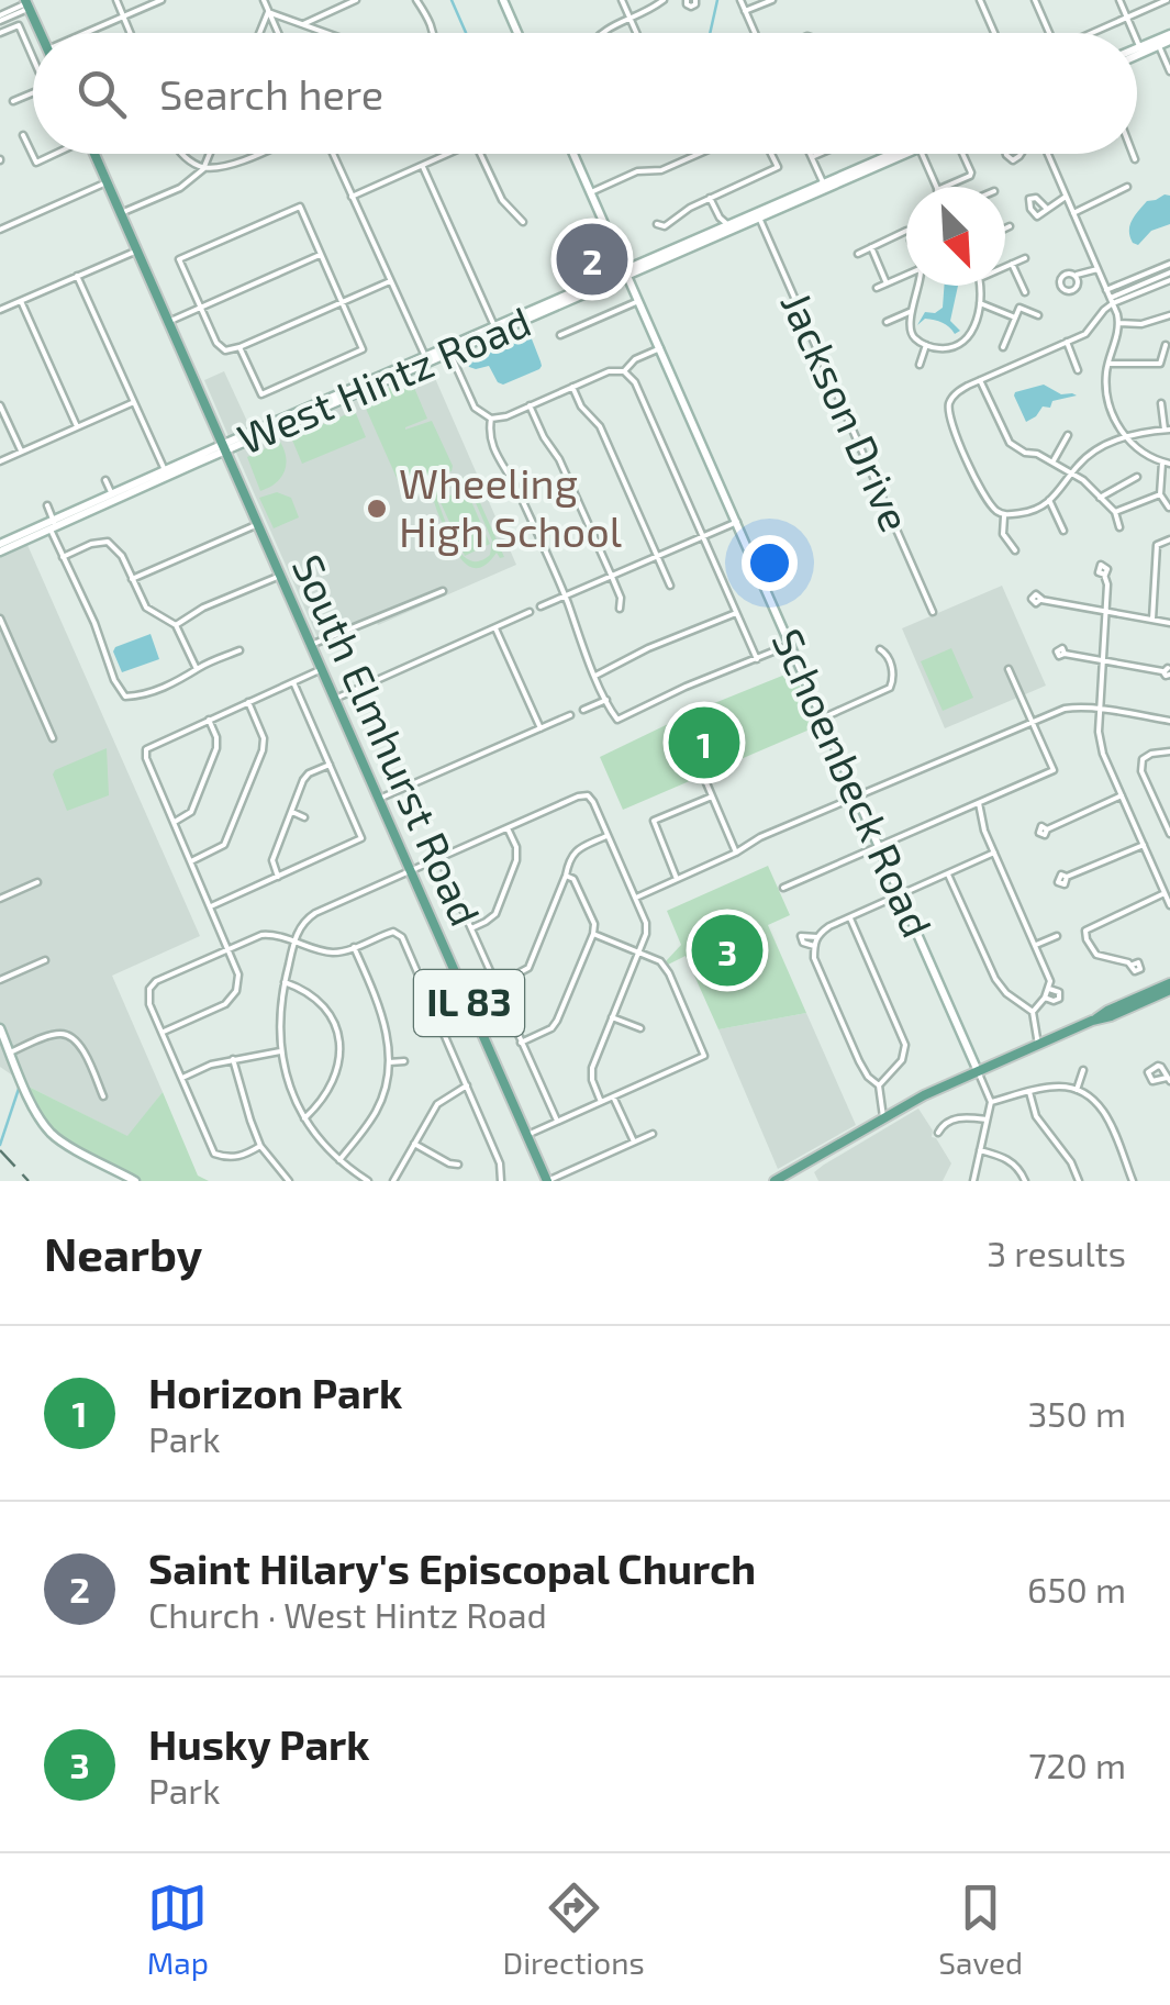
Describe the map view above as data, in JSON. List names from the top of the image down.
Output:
{
  "streets": {
    "main road": [
      "West Hintz Road",
      "South Elmhurst Road",
      "Schoenbeck Road",
      "IL 83"
    ],
    "street": ["Jackson Drive"]
  },
  "crossings": [
    ["West Hintz Road", "Jackson Drive"],
    ["West Hintz Road", "South Elmhurst Road"],
    ["West Hintz Road", "Schoenbeck Road"],
    ["West Hintz Road", "IL 83"],
    ["South Elmhurst Road", "IL 83"]
  ],
  "places": ["Wheeling High School"],
  "north": "bottom right",
  "page": {
    "search": "Search here",
    "pins": ["2", "1", "3"],
    "heading": ["Nearby", "3 results"],
    "list": [
      {
        "mark": "1",
        "name": "Horizon Park",
        "note": "Park",
        "value": "350 m"
      },
      {
        "mark": "2",
        "name": "Saint Hilary's Episcopal Church",
        "note": "Church · West Hintz Road",
        "value": "650 m"
      },
      {
        "mark": "3",
        "name": "Husky Park",
        "note": "Park",
        "value": "720 m"
      }
    ],
    "nav": ["Map", "Directions", "Saved"]
  }
}
